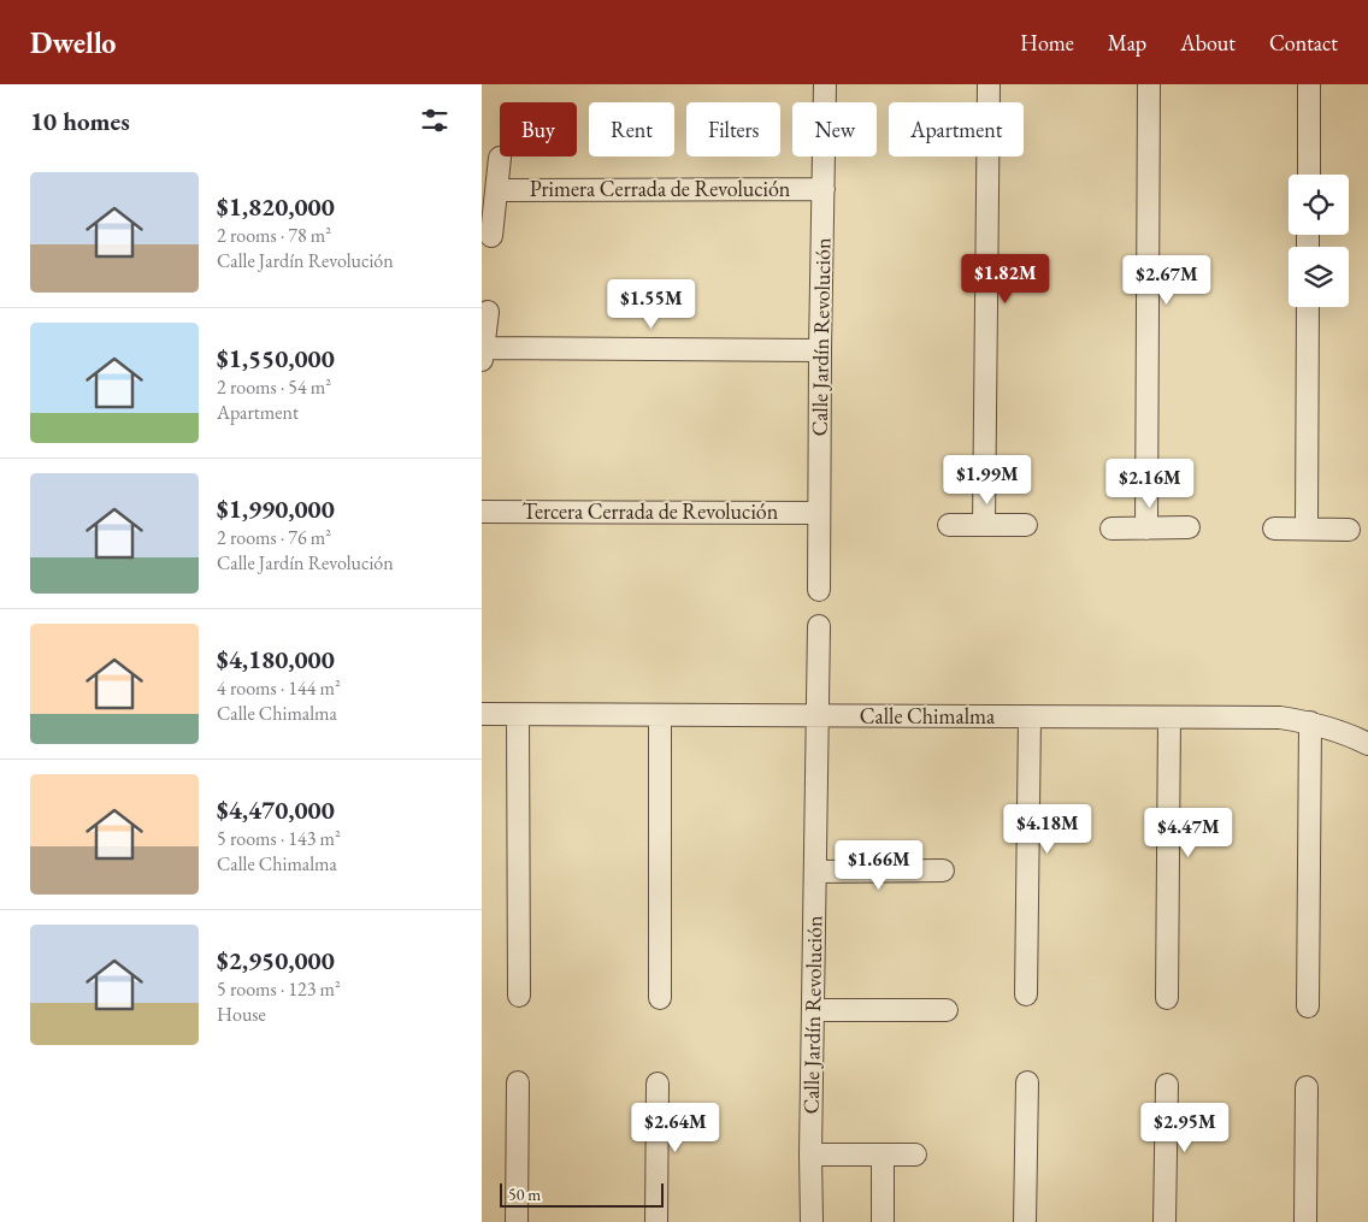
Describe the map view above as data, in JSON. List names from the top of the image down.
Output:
{
  "streets": {
    "street": [
      "Primera Cerrada de Revolución",
      "Calle Jardín Revolución",
      "Tercera Cerrada de Revolución",
      "Calle Chimalma"
    ]
  },
  "crossings": [
    ["Primera Cerrada de Revolución", "Calle Jardín Revolución"],
    ["Calle Jardín Revolución", "Tercera Cerrada de Revolución"],
    ["Calle Jardín Revolución", "Calle Chimalma"]
  ],
  "scale_bar": "50 m",
  "page": {
    "header": "Dwello",
    "nav": [
      "Home",
      "Map",
      "About",
      "Contact"
    ],
    "heading": "10 homes",
    "chip": [
      "Buy",
      "Rent",
      "Filters",
      "New",
      "Apartment"
    ],
    "list": [
      {
        "name": "$1,820,000",
        "note": "2 rooms · 78 m² · Calle Jardín Revolución"
      },
      {
        "name": "$1,550,000",
        "note": "2 rooms · 54 m² · Apartment"
      },
      {
        "name": "$1,990,000",
        "note": "2 rooms · 76 m² · Calle Jardín Revolución"
      },
      {
        "name": "$4,180,000",
        "note": "4 rooms · 144 m² · Calle Chimalma"
      },
      {
        "name": "$4,470,000",
        "note": "5 rooms · 143 m² · Calle Chimalma"
      },
      {
        "name": "$2,950,000",
        "note": "5 rooms · 123 m² · House"
      }
    ],
    "price": [
      "$1.82M",
      "$2.67M",
      "$1.55M",
      "$1.99M",
      "$2.16M",
      "$4.18M",
      "$4.47M",
      "$1.66M",
      "$2.64M",
      "$2.95M"
    ],
    "scale": "50 m"
  }
}
